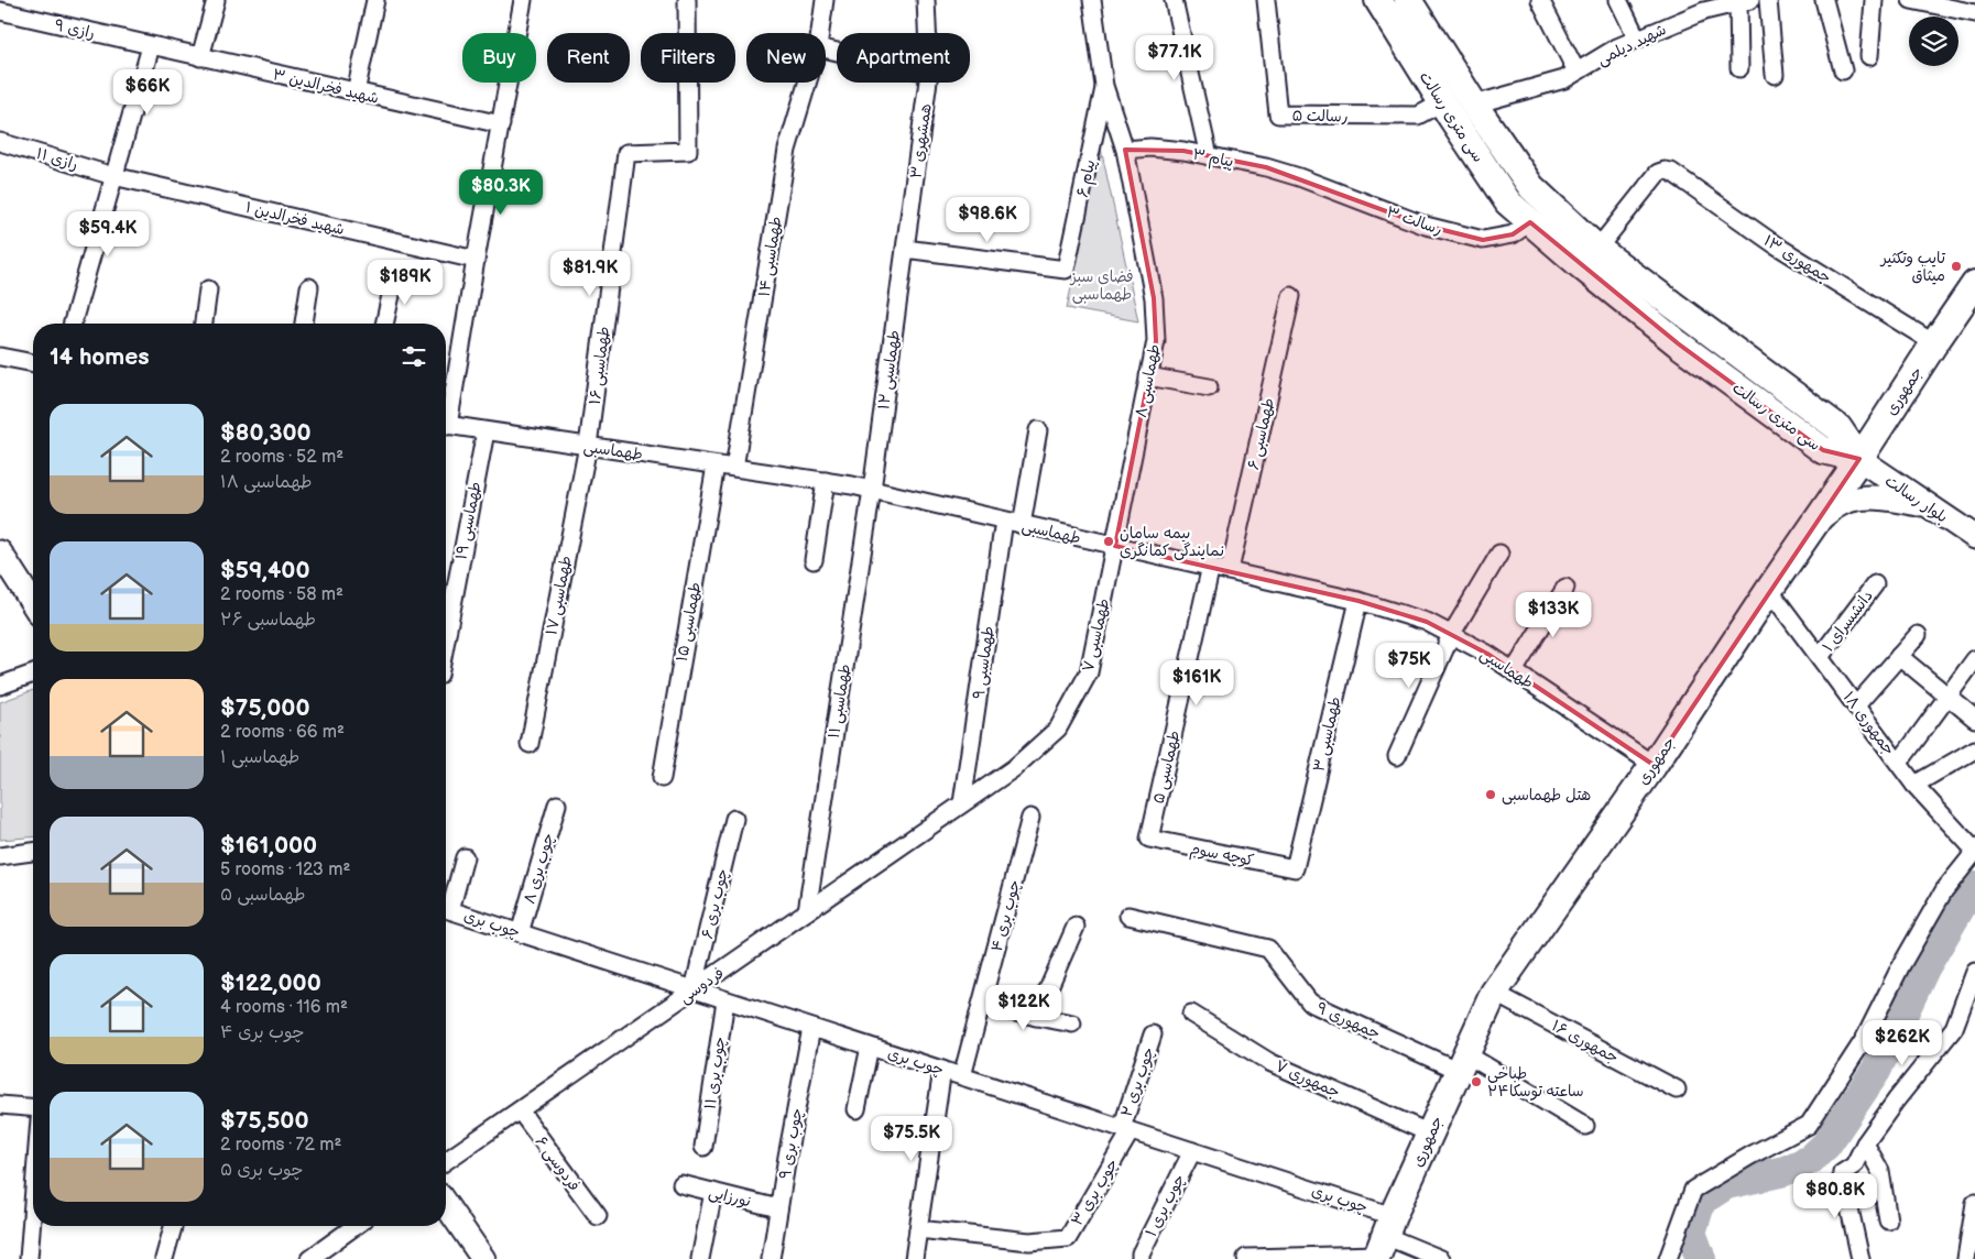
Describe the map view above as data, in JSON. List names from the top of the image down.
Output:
{
  "streets": {
    "main road": ["سی متری رسالت", "جمهوری", "بلوار رسالت"],
    "street": [
      "رازی ۹",
      "شهید دیلمی",
      "۳ شهید فخرالدین",
      "۵ رسالت",
      "۳ همشهری",
      "۳ پیام",
      "رازی ۱۱",
      "۶ پیام",
      "۱ شهید فخرالدین",
      "۳ رسالت",
      "۱۴ طهماسبی",
      "۱۳ جمهوری",
      "۱۶ طهماسبی",
      "۱۲ طهماسبی",
      "۸ طهماسبی",
      "۶ طهماسبی",
      "طهماسبی",
      "۱۹ طهماسبی",
      "۱۷ طهماسبی",
      "۱ دانشسرای",
      "۱۵ طهماسبی",
      "۷ طهماسبی",
      "۹ طهماسبی",
      "۱۱ طهماسبی",
      "جمهوری ۱۸",
      "۳ طهماسبی",
      "۵ طهماسبی",
      "کوچه سوم",
      "۸ چوب بری",
      "۶ چوب بری",
      "۴ چوب بری",
      "چوب بری",
      "فردوسی",
      "۹ جمهوری",
      "۱۶ جمهوری",
      "۱۱ چوب بری",
      "۷ جمهوری",
      "۲ چوب بری",
      "۹ چوب بری",
      "فردوسی ۶",
      "۳ چوب بری",
      "نورزایی",
      "۱ چوب بری"
    ]
  },
  "crossings": [
    ["رازی ۹", "۳ شهید فخرالدین"],
    ["شهید دیلمی", "سی متری رسالت"],
    ["۵ رسالت", "سی متری رسالت"],
    ["سی متری رسالت", "۳ رسالت"],
    ["سی متری رسالت", "۱۳ جمهوری"],
    ["سی متری رسالت", "جمهوری"],
    ["سی متری رسالت", "بلوار رسالت"],
    ["۳ همشهری", "۶ پیام"],
    ["۳ همشهری", "۱۲ طهماسبی"],
    ["۳ پیام", "۳ رسالت"],
    ["۳ پیام", "۸ طهماسبی"],
    ["رازی ۱۱", "۱ شهید فخرالدین"],
    ["۶ پیام", "۱۲ طهماسبی"],
    ["۶ پیام", "۸ طهماسبی"],
    ["۱۴ طهماسبی", "طهماسبی"],
    ["۱۳ جمهوری", "جمهوری"],
    ["۱۶ طهماسبی", "طهماسبی"],
    ["۱۶ طهماسبی", "۱۷ طهماسبی"],
    ["۱۲ طهماسبی", "طهماسبی"],
    ["۱۲ طهماسبی", "۱۱ طهماسبی"],
    ["۸ طهماسبی", "طهماسبی"],
    ["۸ طهماسبی", "۷ طهماسبی"],
    ["جمهوری", "طهماسبی"],
    ["جمهوری", "بلوار رسالت"],
    ["جمهوری", "جمهوری ۱۸"],
    ["جمهوری", "چوب بری"],
    ["جمهوری", "۹ جمهوری"],
    ["جمهوری", "۱۶ جمهوری"],
    ["جمهوری", "۷ جمهوری"],
    ["۶ طهماسبی", "طهماسبی"],
    ["طهماسبی", "۱۹ طهماسبی"],
    ["طهماسبی", "۱۷ طهماسبی"],
    ["طهماسبی", "۱۵ طهماسبی"],
    ["طهماسبی", "۷ طهماسبی"],
    ["طهماسبی", "۹ طهماسبی"],
    ["طهماسبی", "۱۱ طهماسبی"],
    ["طهماسبی", "۳ طهماسبی"],
    ["طهماسبی", "۵ طهماسبی"],
    ["۱ دانشسرای", "جمهوری ۱۸"],
    ["۷ طهماسبی", "۹ طهماسبی"],
    ["۷ طهماسبی", "فردوسی"],
    ["۹ طهماسبی", "فردوسی"],
    ["۱۱ طهماسبی", "فردوسی"],
    ["۳ طهماسبی", "کوچه سوم"],
    ["۵ طهماسبی", "کوچه سوم"],
    ["۸ چوب بری", "چوب بری"],
    ["۶ چوب بری", "چوب بری"],
    ["۶ چوب بری", "فردوسی"],
    ["۴ چوب بری", "چوب بری"],
    ["چوب بری", "فردوسی"],
    ["چوب بری", "۱۱ چوب بری"],
    ["چوب بری", "۲ چوب بری"],
    ["چوب بری", "۹ چوب بری"],
    ["چوب بری", "۳ چوب بری"],
    ["چوب بری", "۱ چوب بری"],
    ["فردوسی", "فردوسی ۶"],
    ["۲ چوب بری", "۳ چوب بری"],
    ["۹ چوب بری", "نورزایی"]
  ],
  "parks": ["فضای سبز طهماسبی"],
  "places": [
    "تایپ وتکثیر میثاق",
    "بیمه سامان نمایندگی کمانگری",
    "هتل طهماسبی",
    "طباخی ۲۴ساعته توسکا"
  ],
  "page": {
    "chip": [
      "Buy",
      "Rent",
      "Filters",
      "New",
      "Apartment"
    ],
    "price": [
      "$77.1K",
      "$66K",
      "$80.3K",
      "$98.6K",
      "$59.4K",
      "$81.9K",
      "$189K",
      "$133K",
      "$75K",
      "$161K",
      "$122K",
      "$262K",
      "$75.5K",
      "$80.8K"
    ],
    "heading": "14 homes",
    "list": [
      {
        "name": "$80,300",
        "note": "2 rooms · 52 m² · ۱۸ طهماسبی"
      },
      {
        "name": "$59,400",
        "note": "2 rooms · 58 m² · ۲۶ طهماسبی"
      },
      {
        "name": "$75,000",
        "note": "2 rooms · 66 m² · ۱ طهماسبی"
      },
      {
        "name": "$161,000",
        "note": "5 rooms · 123 m² · ۵ طهماسبی"
      },
      {
        "name": "$122,000",
        "note": "4 rooms · 116 m² · ۴ چوب بری"
      },
      {
        "name": "$75,500",
        "note": "2 rooms · 72 m² · ۵ چوب بری"
      }
    ]
  }
}
